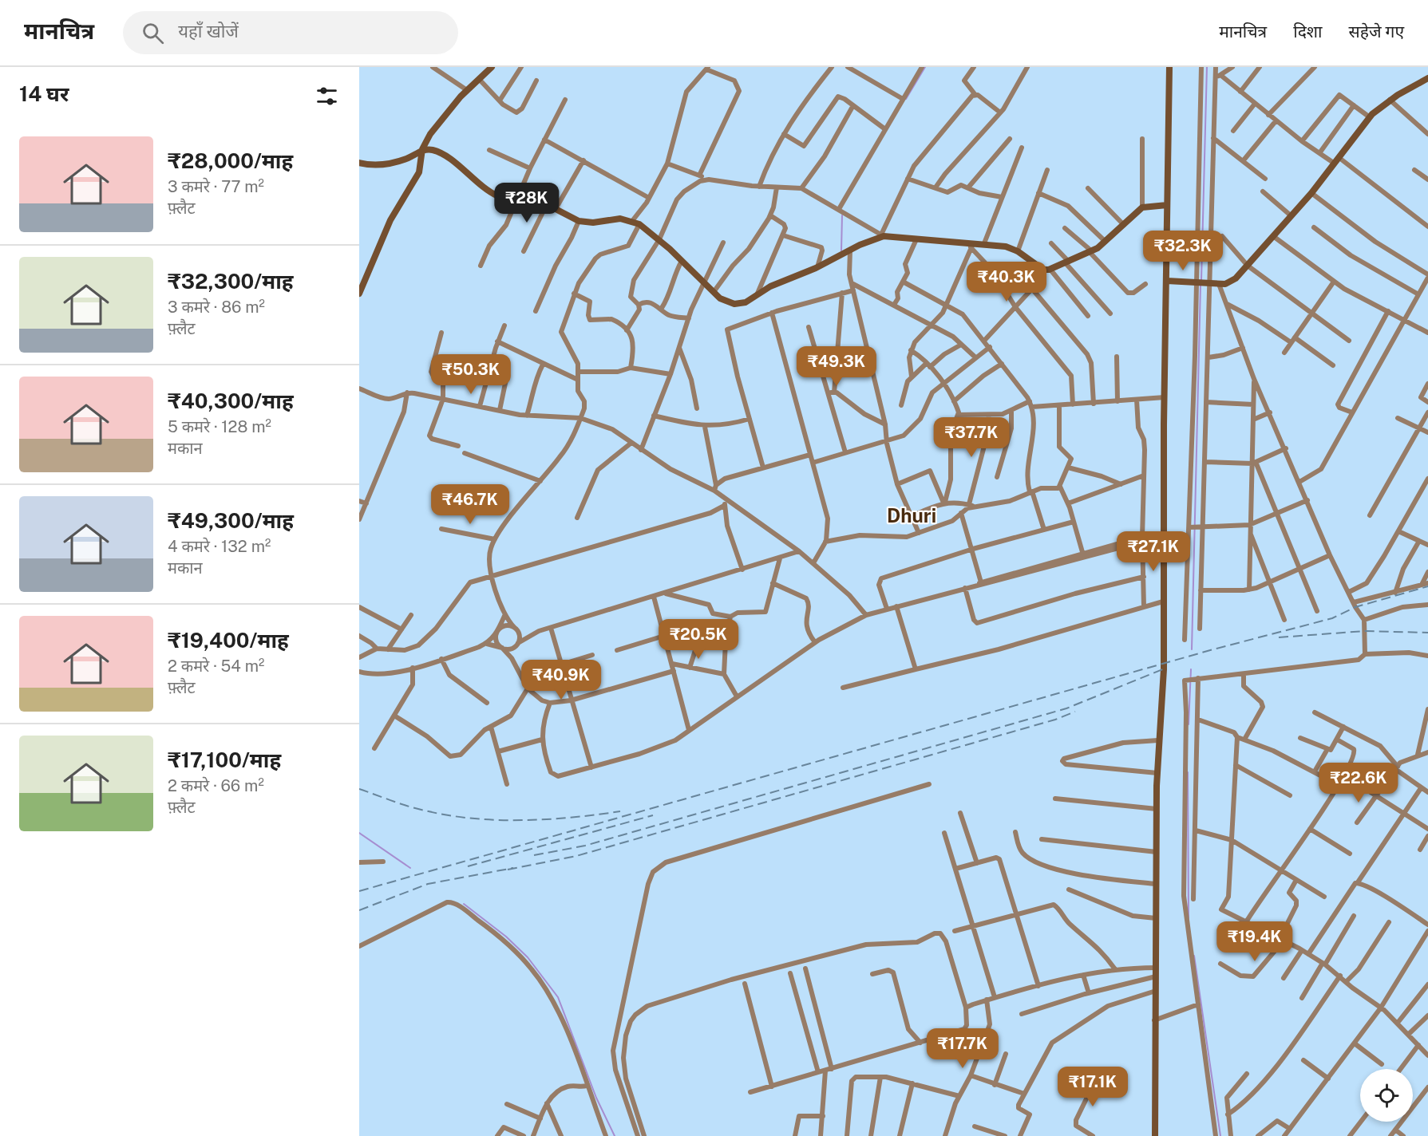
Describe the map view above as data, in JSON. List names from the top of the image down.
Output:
{
  "districts": ["Dhuri"],
  "page": {
    "header": "मानचित्र",
    "search": "यहाँ खोजें",
    "nav": ["मानचित्र", "दिशा", "सहेजे गए"],
    "heading": "14 घर",
    "list": [
      {
        "name": "₹28,000/माह",
        "note": "3 कमरे · 77 m² · फ़्लैट"
      },
      {
        "name": "₹32,300/माह",
        "note": "3 कमरे · 86 m² · फ़्लैट"
      },
      {
        "name": "₹40,300/माह",
        "note": "5 कमरे · 128 m² · मकान"
      },
      {
        "name": "₹49,300/माह",
        "note": "4 कमरे · 132 m² · मकान"
      },
      {
        "name": "₹19,400/माह",
        "note": "2 कमरे · 54 m² · फ़्लैट"
      },
      {
        "name": "₹17,100/माह",
        "note": "2 कमरे · 66 m² · फ़्लैट"
      }
    ],
    "price": [
      "₹28K",
      "₹32.3K",
      "₹40.3K",
      "₹49.3K",
      "₹50.3K",
      "₹37.7K",
      "₹46.7K",
      "₹27.1K",
      "₹20.5K",
      "₹40.9K",
      "₹22.6K",
      "₹19.4K",
      "₹17.7K",
      "₹17.1K"
    ]
  }
}
